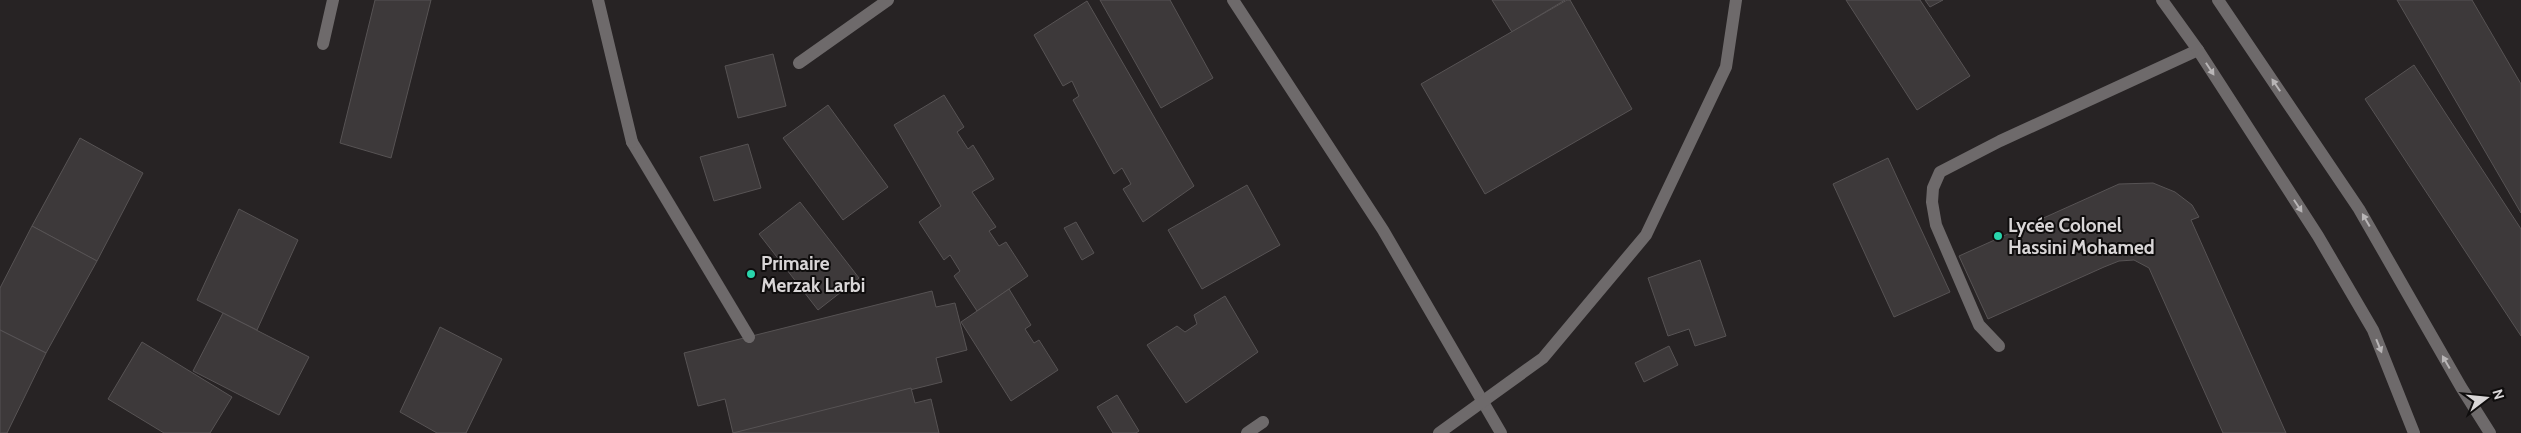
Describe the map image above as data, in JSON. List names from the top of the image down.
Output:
{
  "places": ["Lycée Colonel Hassini Mohamed", "Primaire Merzak Larbi"],
  "north": "right"
}
